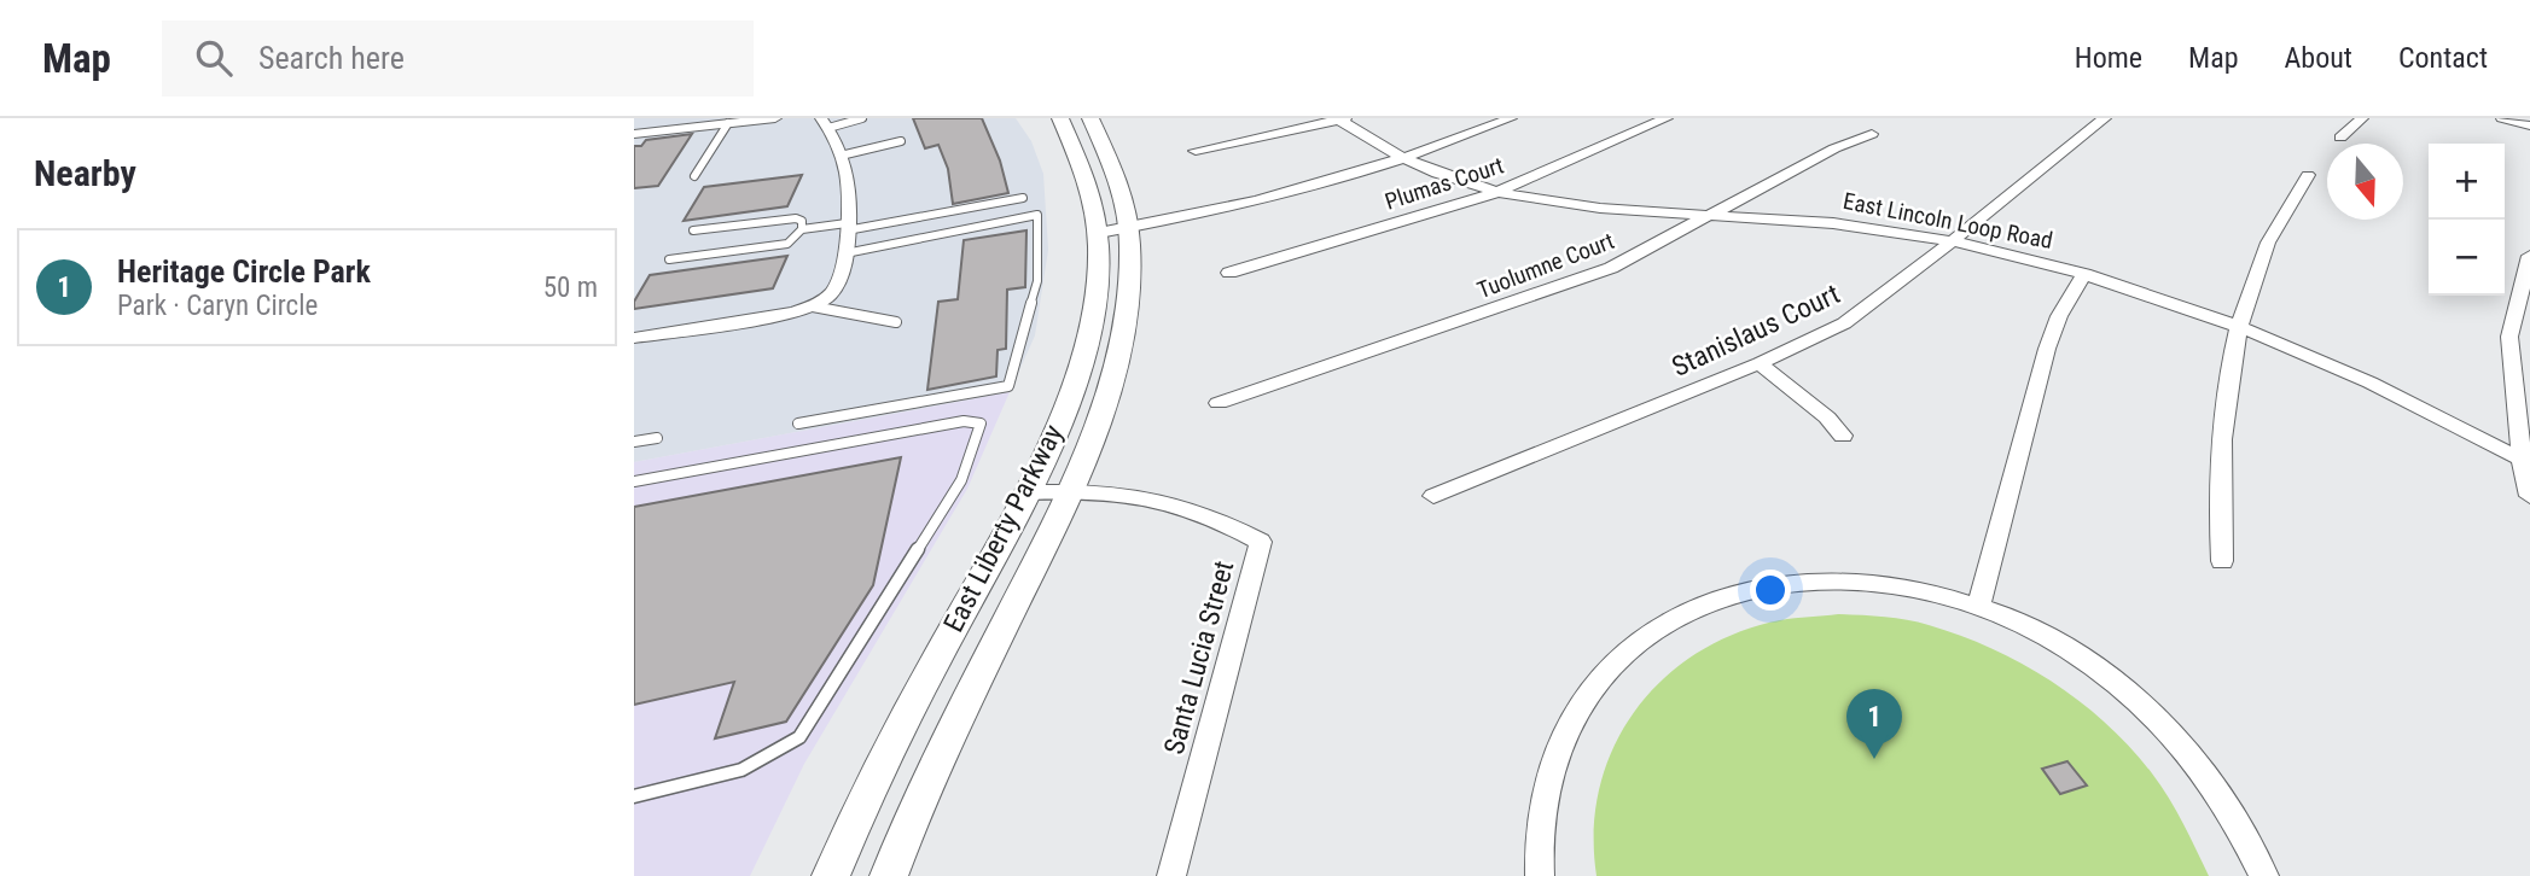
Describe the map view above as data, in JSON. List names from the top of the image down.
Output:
{
  "streets": {
    "street": [
      "Plumas Court",
      "East Lincoln Loop Road",
      "Tuolumne Court",
      "Stanislaus Court",
      "East Liberty Parkway",
      "Santa Lucia Street"
    ]
  },
  "crossings": [
    ["Plumas Court", "East Lincoln Loop Road"],
    ["East Lincoln Loop Road", "Tuolumne Court"],
    ["East Lincoln Loop Road", "Stanislaus Court"],
    ["East Liberty Parkway", "Santa Lucia Street"]
  ],
  "north": "bottom",
  "page": {
    "header": "Map",
    "search": "Search here",
    "nav": [
      "Home",
      "Map",
      "About",
      "Contact"
    ],
    "heading": "Nearby",
    "map_buttons": ["+", "−"],
    "list": [
      {
        "mark": "1",
        "name": "Heritage Circle Park",
        "note": "Park · Caryn Circle",
        "value": "50 m"
      }
    ],
    "pins": "1"
  }
}
